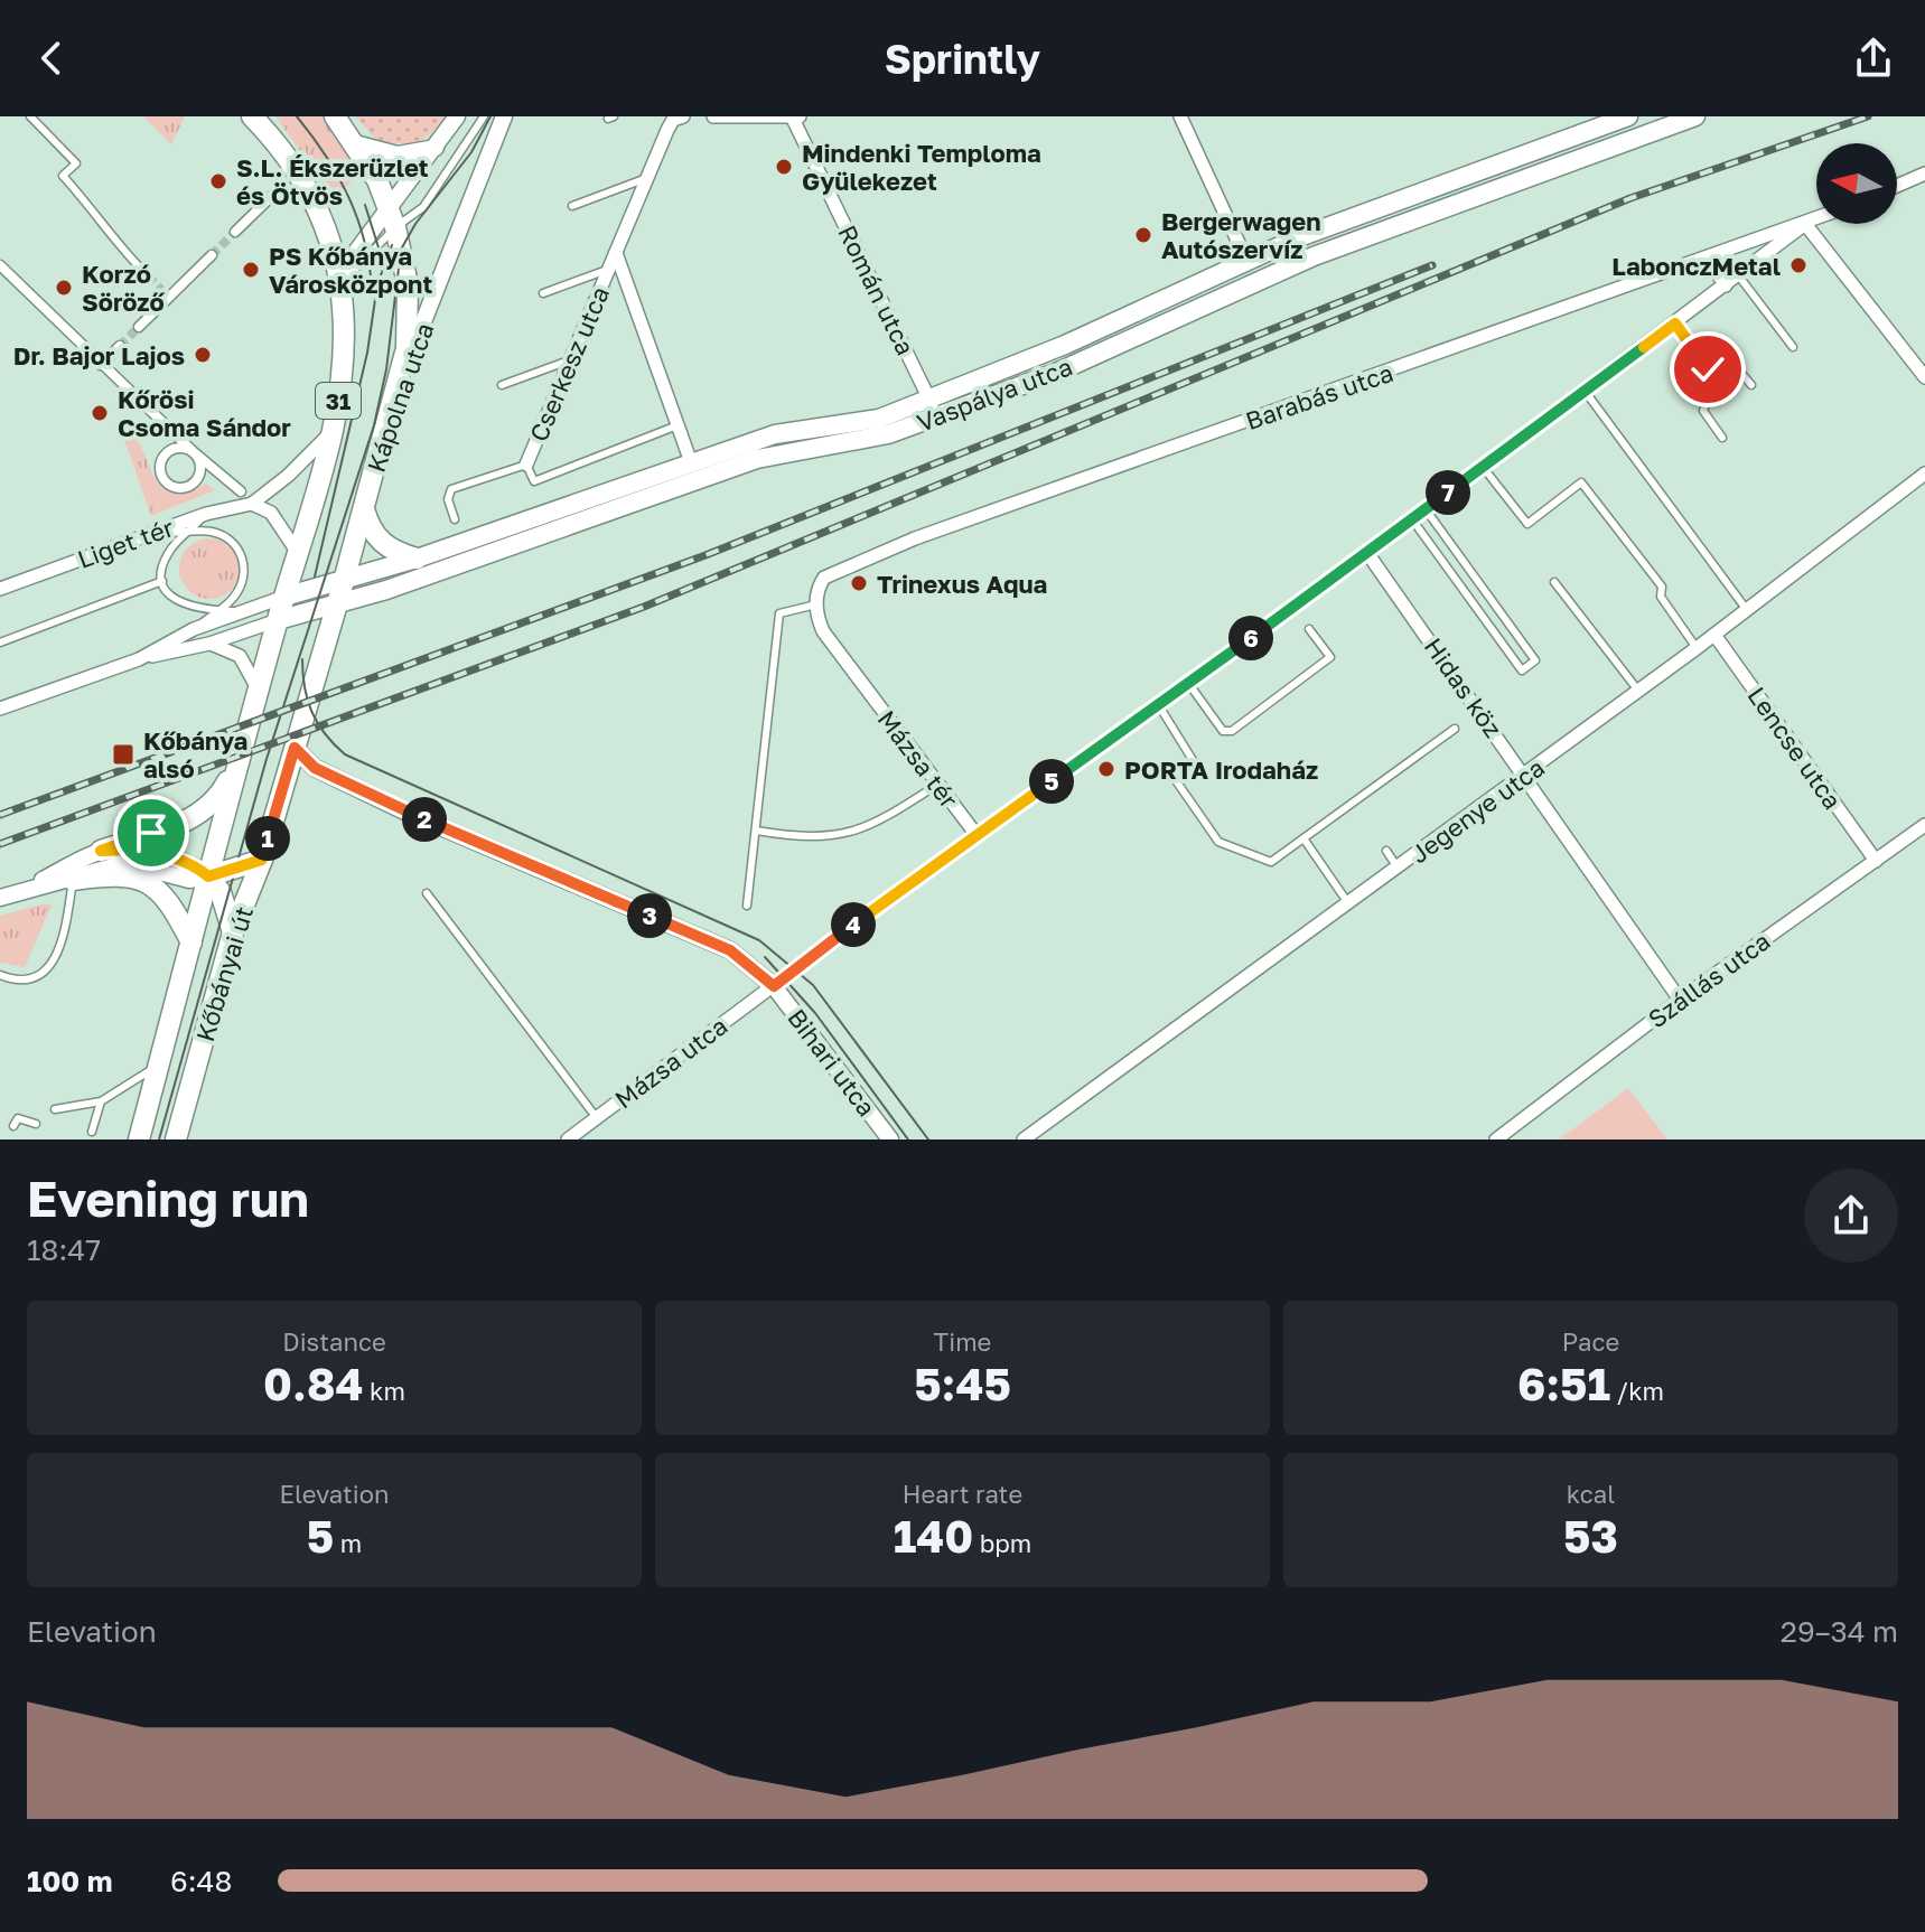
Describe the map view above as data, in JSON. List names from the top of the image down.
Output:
{
  "streets": {
    "main road": [
      "Vaspálya utca",
      "Kápolna utca",
      "31",
      "Kőbányai út"
    ],
    "street": [
      "Román utca",
      "Cserkesz utca",
      "Barabás utca",
      "Liget tér",
      "Hidas köz",
      "Lencse utca",
      "Mázsa tér",
      "Jegenye utca",
      "Szállás utca",
      "Mázsa utca",
      "Bihari utca"
    ]
  },
  "crossings": [
    ["Román utca", "Vaspálya utca"],
    ["Cserkesz utca", "Vaspálya utca"],
    ["Vaspálya utca", "Kápolna utca"],
    ["Vaspálya utca", "31"],
    ["Vaspálya utca", "Kőbányai út"],
    ["Barabás utca", "Mázsa tér"],
    ["Kápolna utca", "31"],
    ["Kápolna utca", "Liget tér"],
    ["31", "Kőbányai út"],
    ["Hidas köz", "Jegenye utca"],
    ["Hidas köz", "Szállás utca"],
    ["Lencse utca", "Jegenye utca"],
    ["Lencse utca", "Szállás utca"],
    ["Kőbányai út", "Bihari utca"],
    ["Mázsa utca", "Bihari utca"]
  ],
  "places": {
    "other": [
      "Mindenki Temploma Gyülekezet",
      "S.L. Ékszerüzlet és Ötvös",
      "Bergerwagen Autószervíz",
      "LabonczMetal",
      "PS Kőbánya Városközpont",
      "Korzó Söröző",
      "Dr. Bajor Lajos",
      "Kőrösi Csoma Sándor",
      "Trinexus Aqua",
      "PORTA Irodaház"
    ],
    "transit": ["Kőbánya alsó"]
  },
  "north": "left",
  "page": {
    "header": "Sprintly",
    "pins": [
      "7",
      "6",
      "5",
      "2",
      "1",
      "3",
      "4"
    ],
    "heading": ["Evening run", "18:47"],
    "stats": [
      ["Distance", "0.84 km"],
      ["Time", "5:45"],
      ["Pace", "6:51 /km"],
      ["Elevation", "5 m"],
      ["Heart rate", "140 bpm"],
      ["kcal", "53"]
    ],
    "chart": ["Elevation", "29–34 m"],
    "list": [
      {
        "name": "100 m",
        "note": "6:48"
      }
    ]
  }
}
